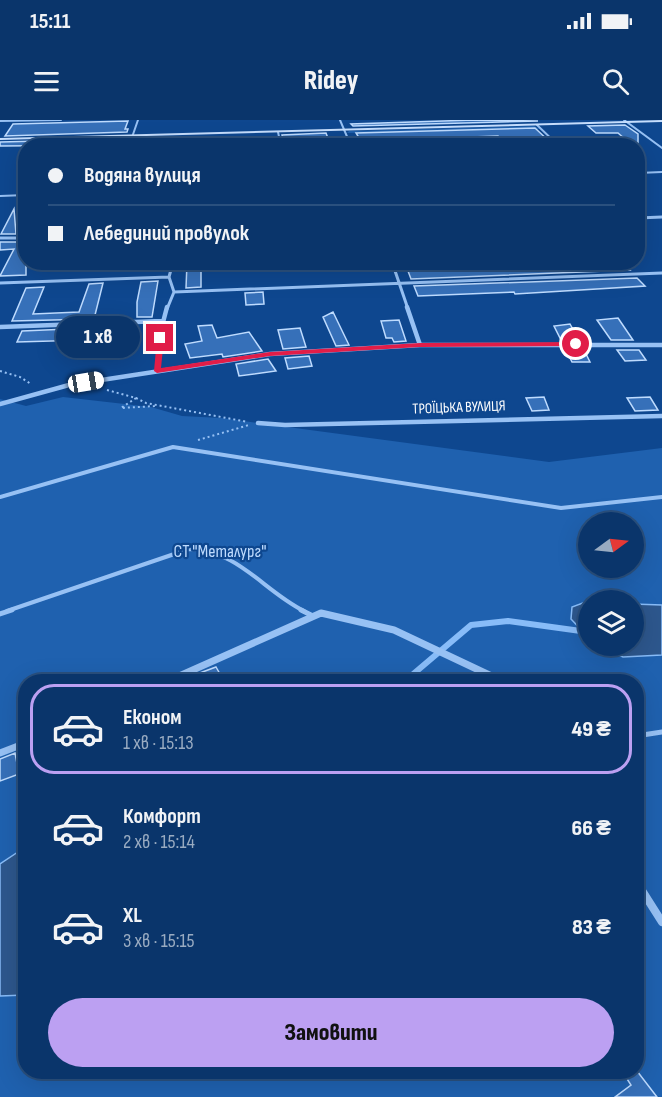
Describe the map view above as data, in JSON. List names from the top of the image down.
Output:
{
  "streets": {
    "street": ["ТРОЇЦЬКА ВУЛИЦЯ"]
  },
  "parks": ["СТ \"Металург\""],
  "north": "right",
  "page": {
    "status": "15:11",
    "header": "Ridey",
    "banner": ["Водяна вулиця", "Лебединий провулок"],
    "bubble": "1 хв",
    "list": [
      {
        "name": "Економ",
        "note": "1 хв · 15:13",
        "value": "49 ₴"
      },
      {
        "name": "Комфорт",
        "note": "2 хв · 15:14",
        "value": "66 ₴"
      },
      {
        "name": "XL",
        "note": "3 хв · 15:15",
        "value": "83 ₴"
      }
    ],
    "buttons": "Замовити"
  }
}
